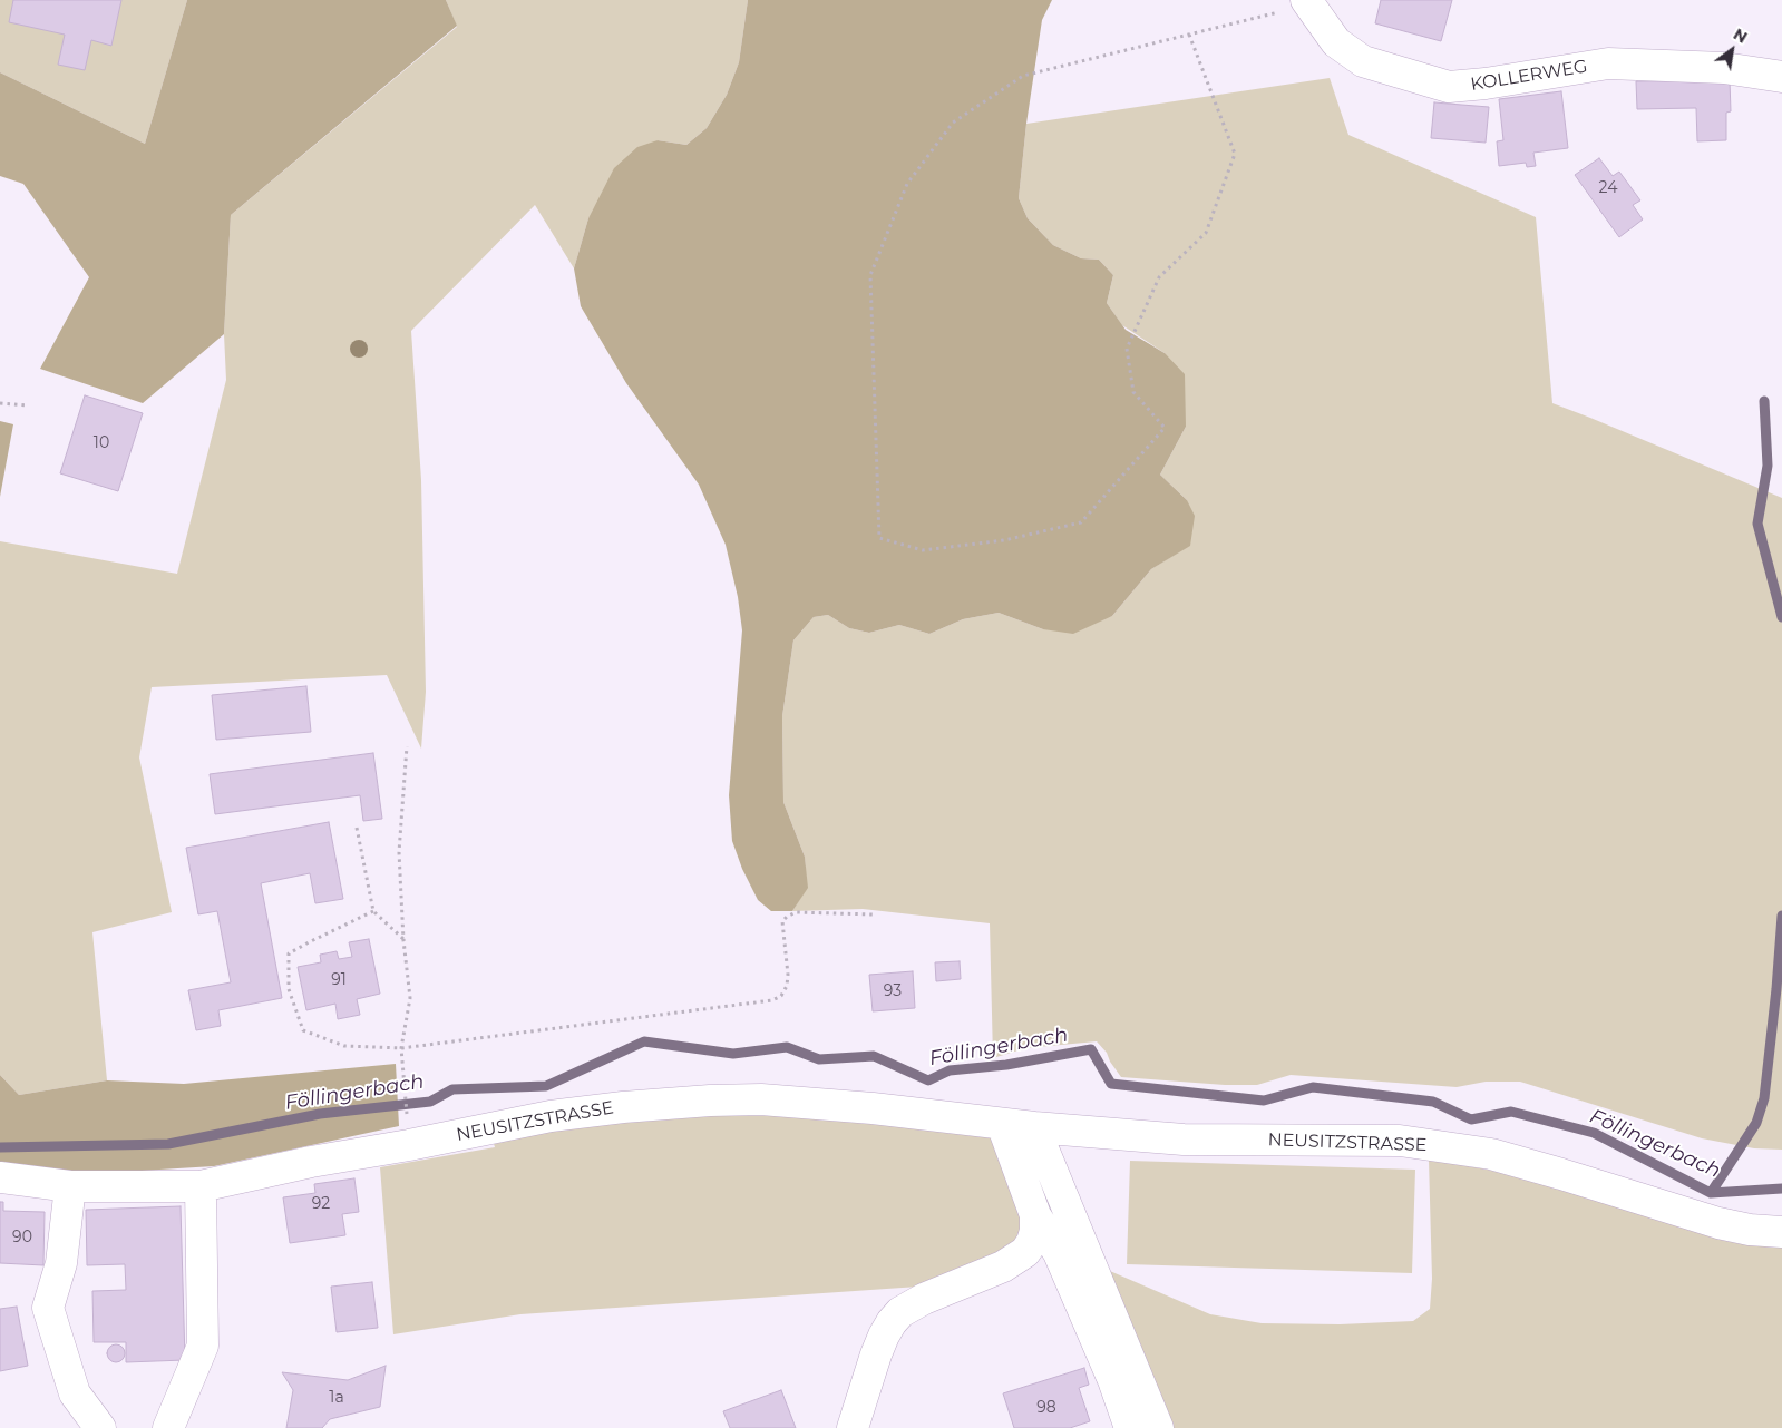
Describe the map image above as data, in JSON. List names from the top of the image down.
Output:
{
  "streets": {
    "street": ["KOLLERWEG", "NEUSITZSTRASSE"]
  },
  "water": ["Föllingerbach"],
  "house_numbers": [
    "24",
    "10",
    "91",
    "93",
    "92",
    "90",
    "1a",
    "98"
  ],
  "north": "top right"
}
